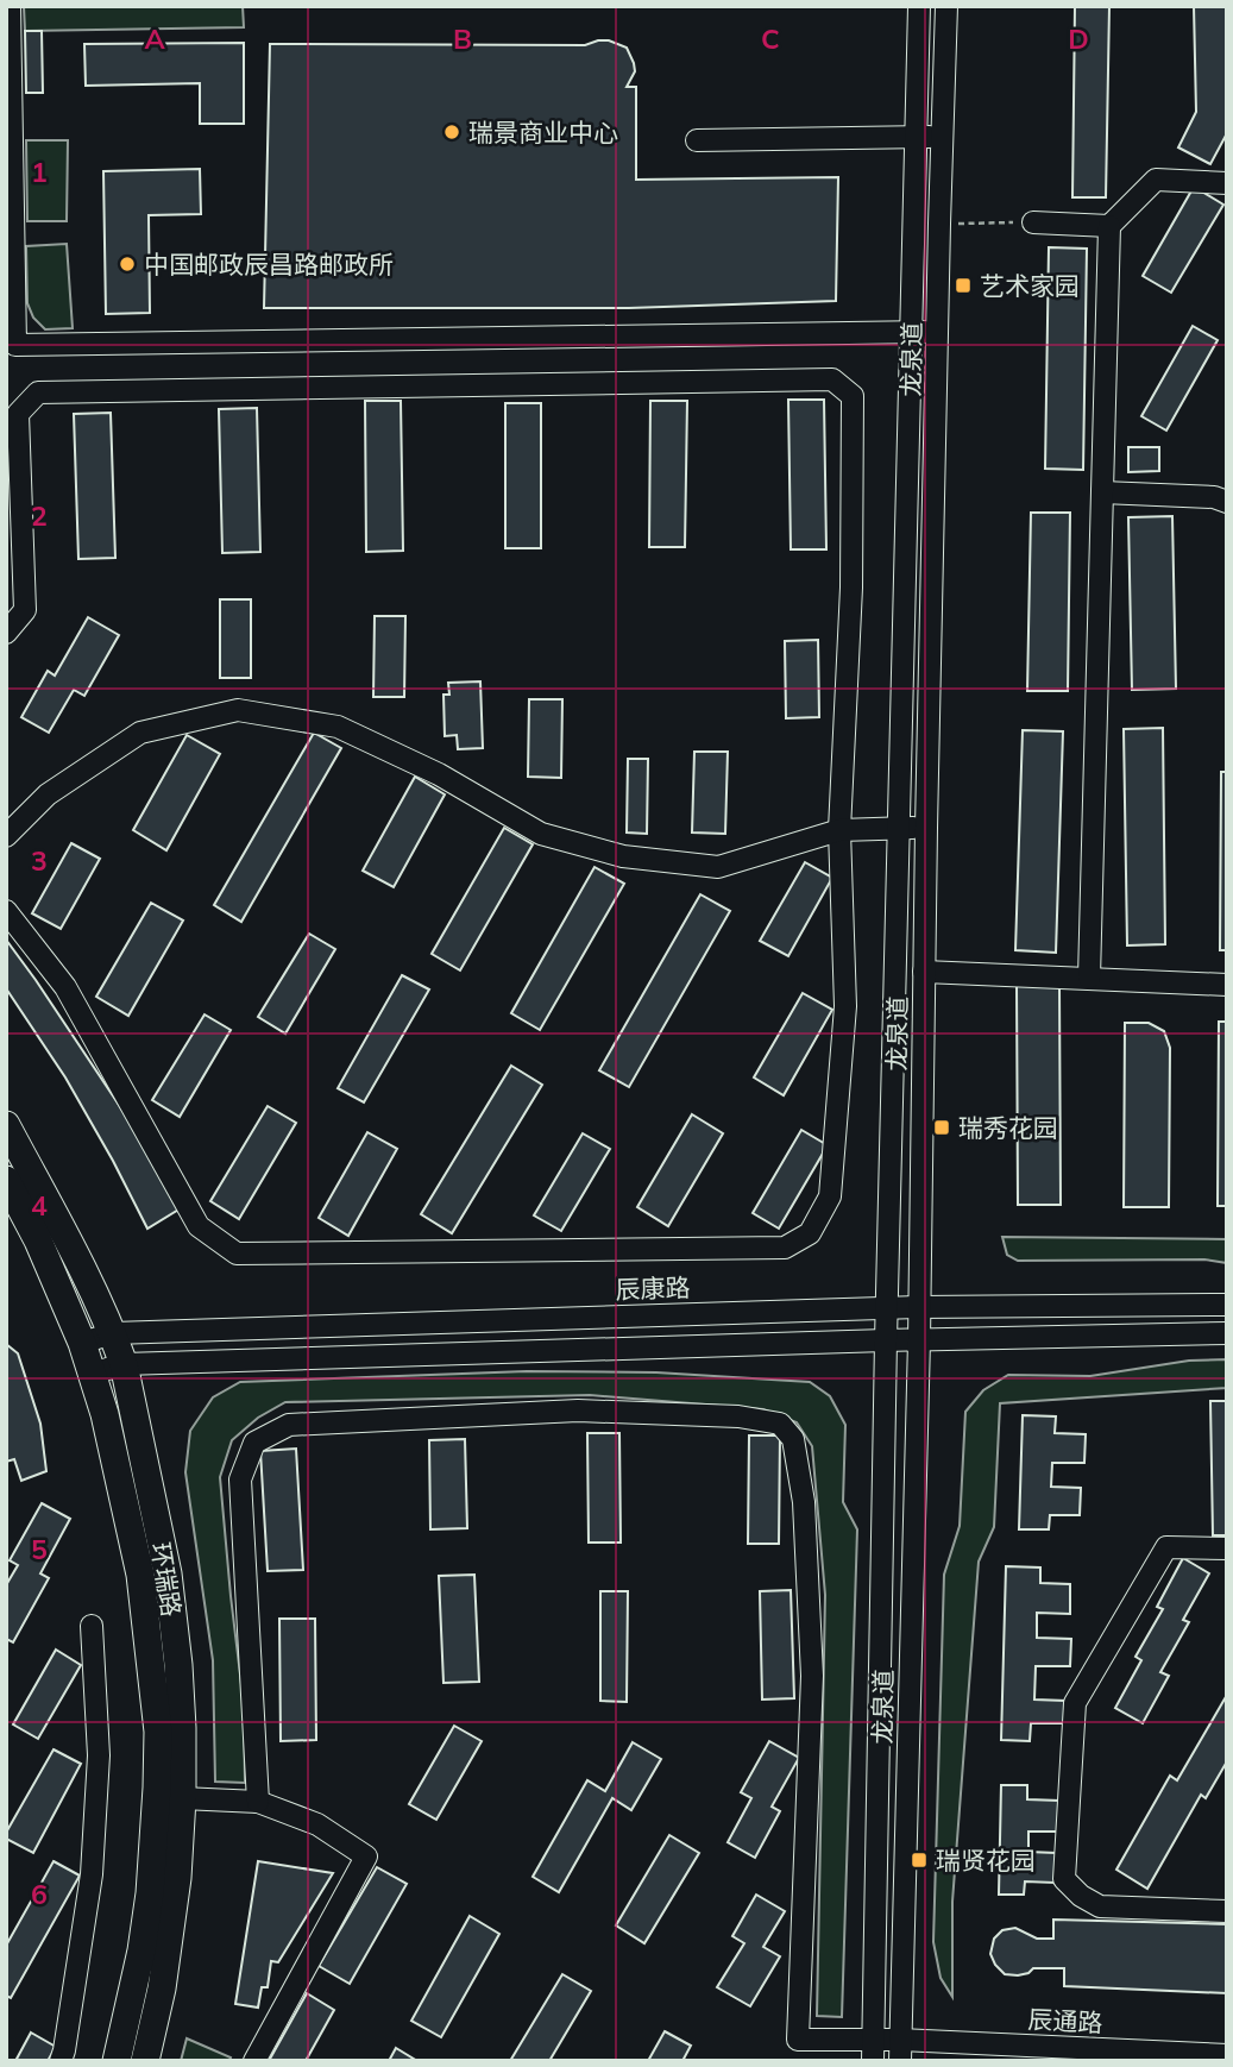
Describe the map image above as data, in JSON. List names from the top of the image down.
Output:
{
  "streets": {
    "main road": ["环瑞路"],
    "street": ["龙泉道", "辰康路", "辰通路"]
  },
  "crossings": [
    ["龙泉道", "辰康路"],
    ["龙泉道", "辰通路"],
    ["辰康路", "环瑞路"]
  ],
  "places": {
    "other": ["瑞景商业中心", "中国邮政辰昌路邮政所"],
    "transit": ["艺术家园", "瑞秀花园", "瑞贤花园"]
  },
  "grid": {
    "columns": [
      "A",
      "B",
      "C",
      "D"
    ],
    "rows": [
      "1",
      "2",
      "3",
      "4",
      "5",
      "6"
    ]
  }
}
